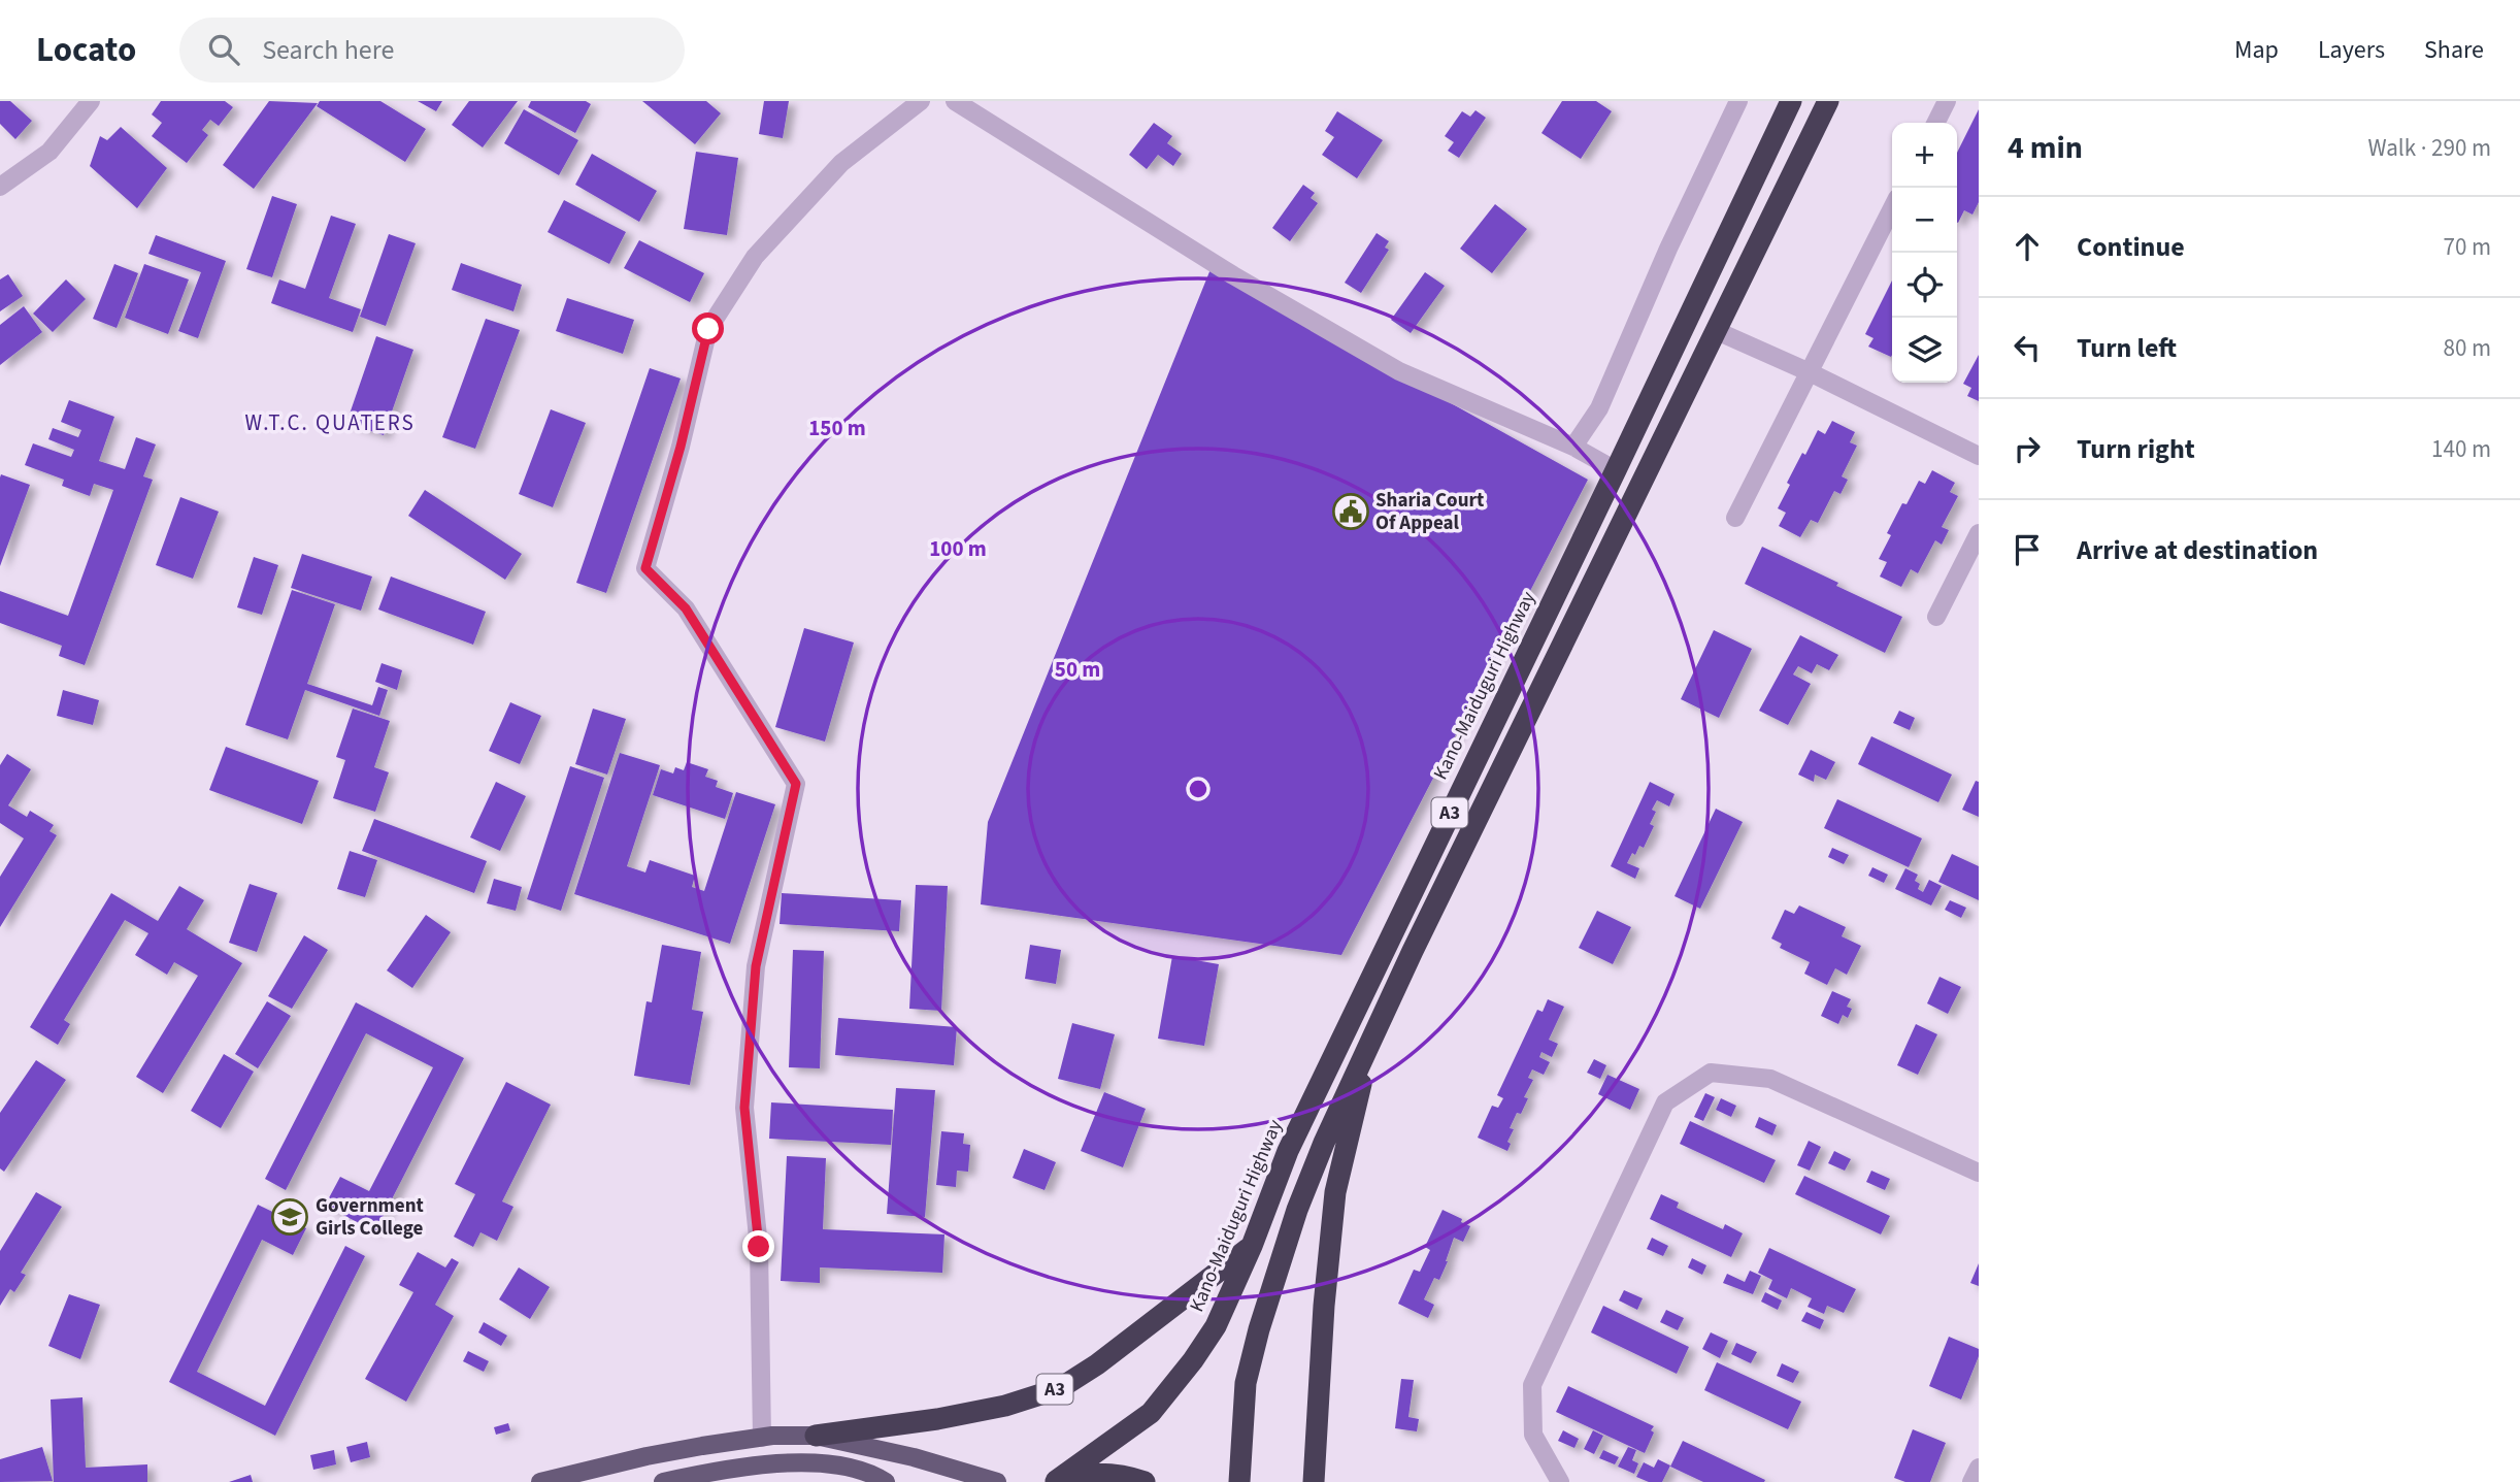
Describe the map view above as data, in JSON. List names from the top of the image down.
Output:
{
  "streets": {
    "highway": ["Kano-Maiduguri Highway", "A3"]
  },
  "crossings": [
    ["Kano-Maiduguri Highway", "A3"]
  ],
  "districts": ["W.T.C. QUATERS"],
  "places": {
    "public building": ["Sharia Court Of Appeal"],
    "school or university": ["Government Girls College"]
  },
  "page": {
    "header": "Locato",
    "search": "Search here",
    "nav": ["Map", "Layers", "Share"],
    "heading": ["4 min", "Walk · 290 m"],
    "map_buttons": ["+", "−"],
    "list": [
      ["Continue", "70 m"],
      ["Turn left", "80 m"],
      ["Turn right", "140 m"],
      "Arrive at destination"
    ]
  },
  "rings": ["150 m", "100 m", "50 m"]
}
